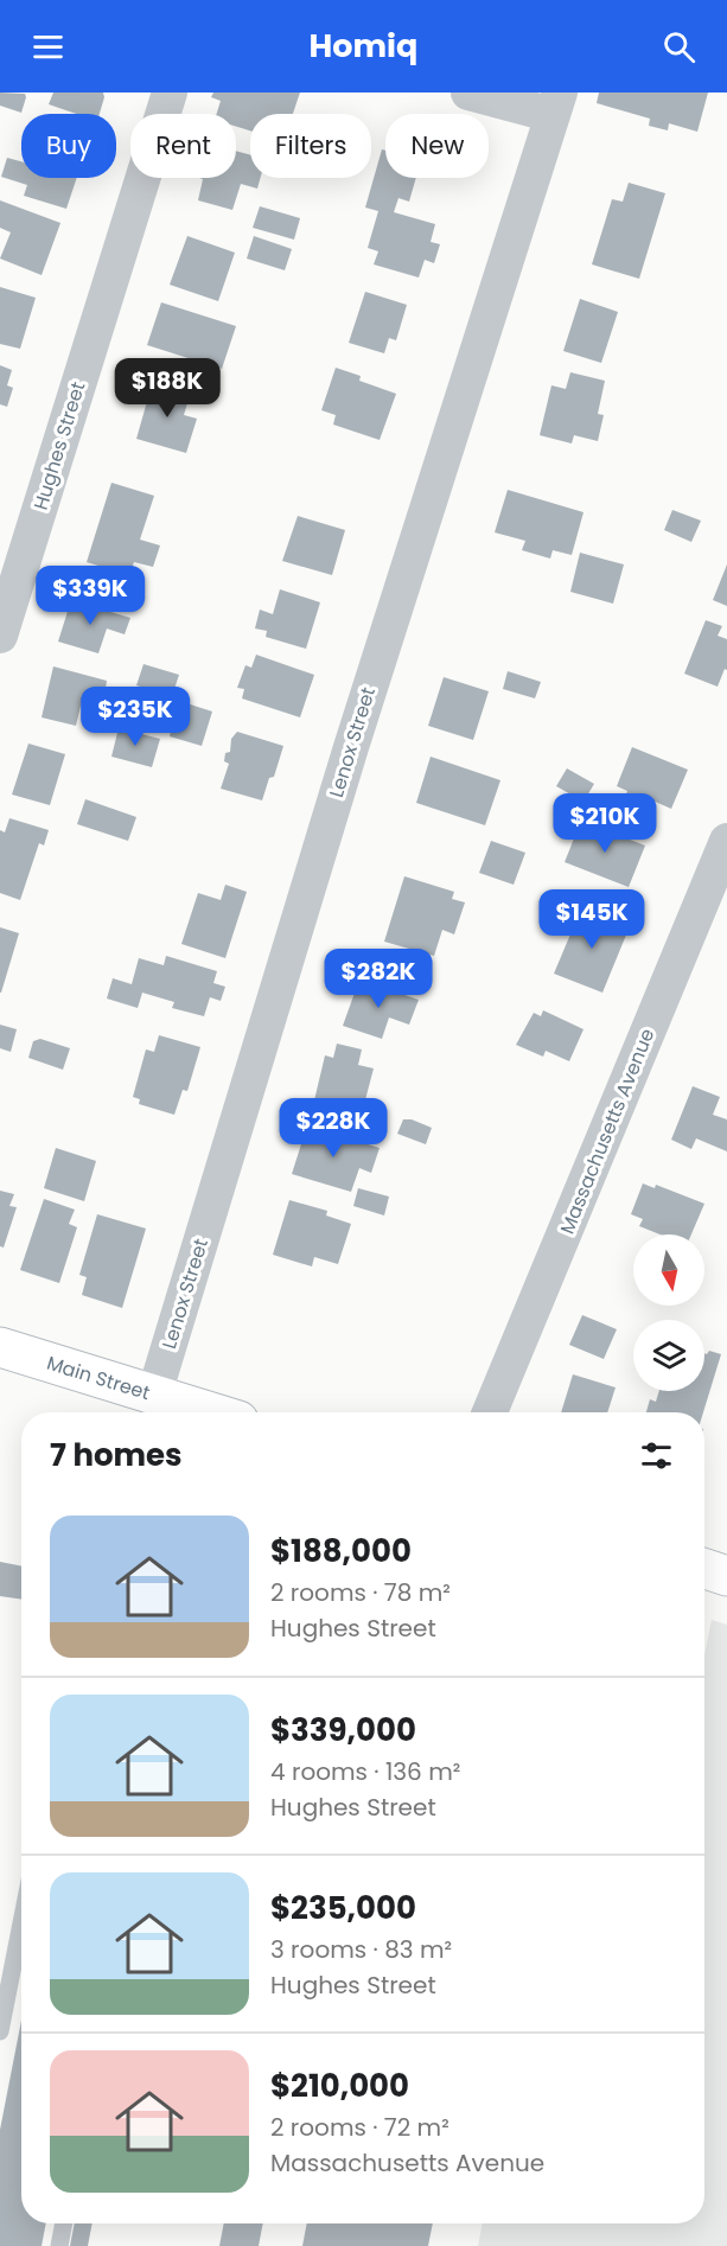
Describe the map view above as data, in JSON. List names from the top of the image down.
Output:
{
  "streets": {
    "main road": ["Main Street"],
    "street": ["Hughes Street", "Lenox Street", "Massachusetts Avenue"]
  },
  "crossings": [
    ["Lenox Street", "Main Street"]
  ],
  "north": "bottom",
  "page": {
    "header": "Homiq",
    "chip": [
      "Buy",
      "Rent",
      "Filters",
      "New"
    ],
    "price": [
      "$188K",
      "$339K",
      "$235K",
      "$210K",
      "$145K",
      "$282K",
      "$228K"
    ],
    "heading": "7 homes",
    "list": [
      {
        "name": "$188,000",
        "note": "2 rooms · 78 m² · Hughes Street"
      },
      {
        "name": "$339,000",
        "note": "4 rooms · 136 m² · Hughes Street"
      },
      {
        "name": "$235,000",
        "note": "3 rooms · 83 m² · Hughes Street"
      },
      {
        "name": "$210,000",
        "note": "2 rooms · 72 m² · Massachusetts Avenue"
      }
    ]
  }
}
